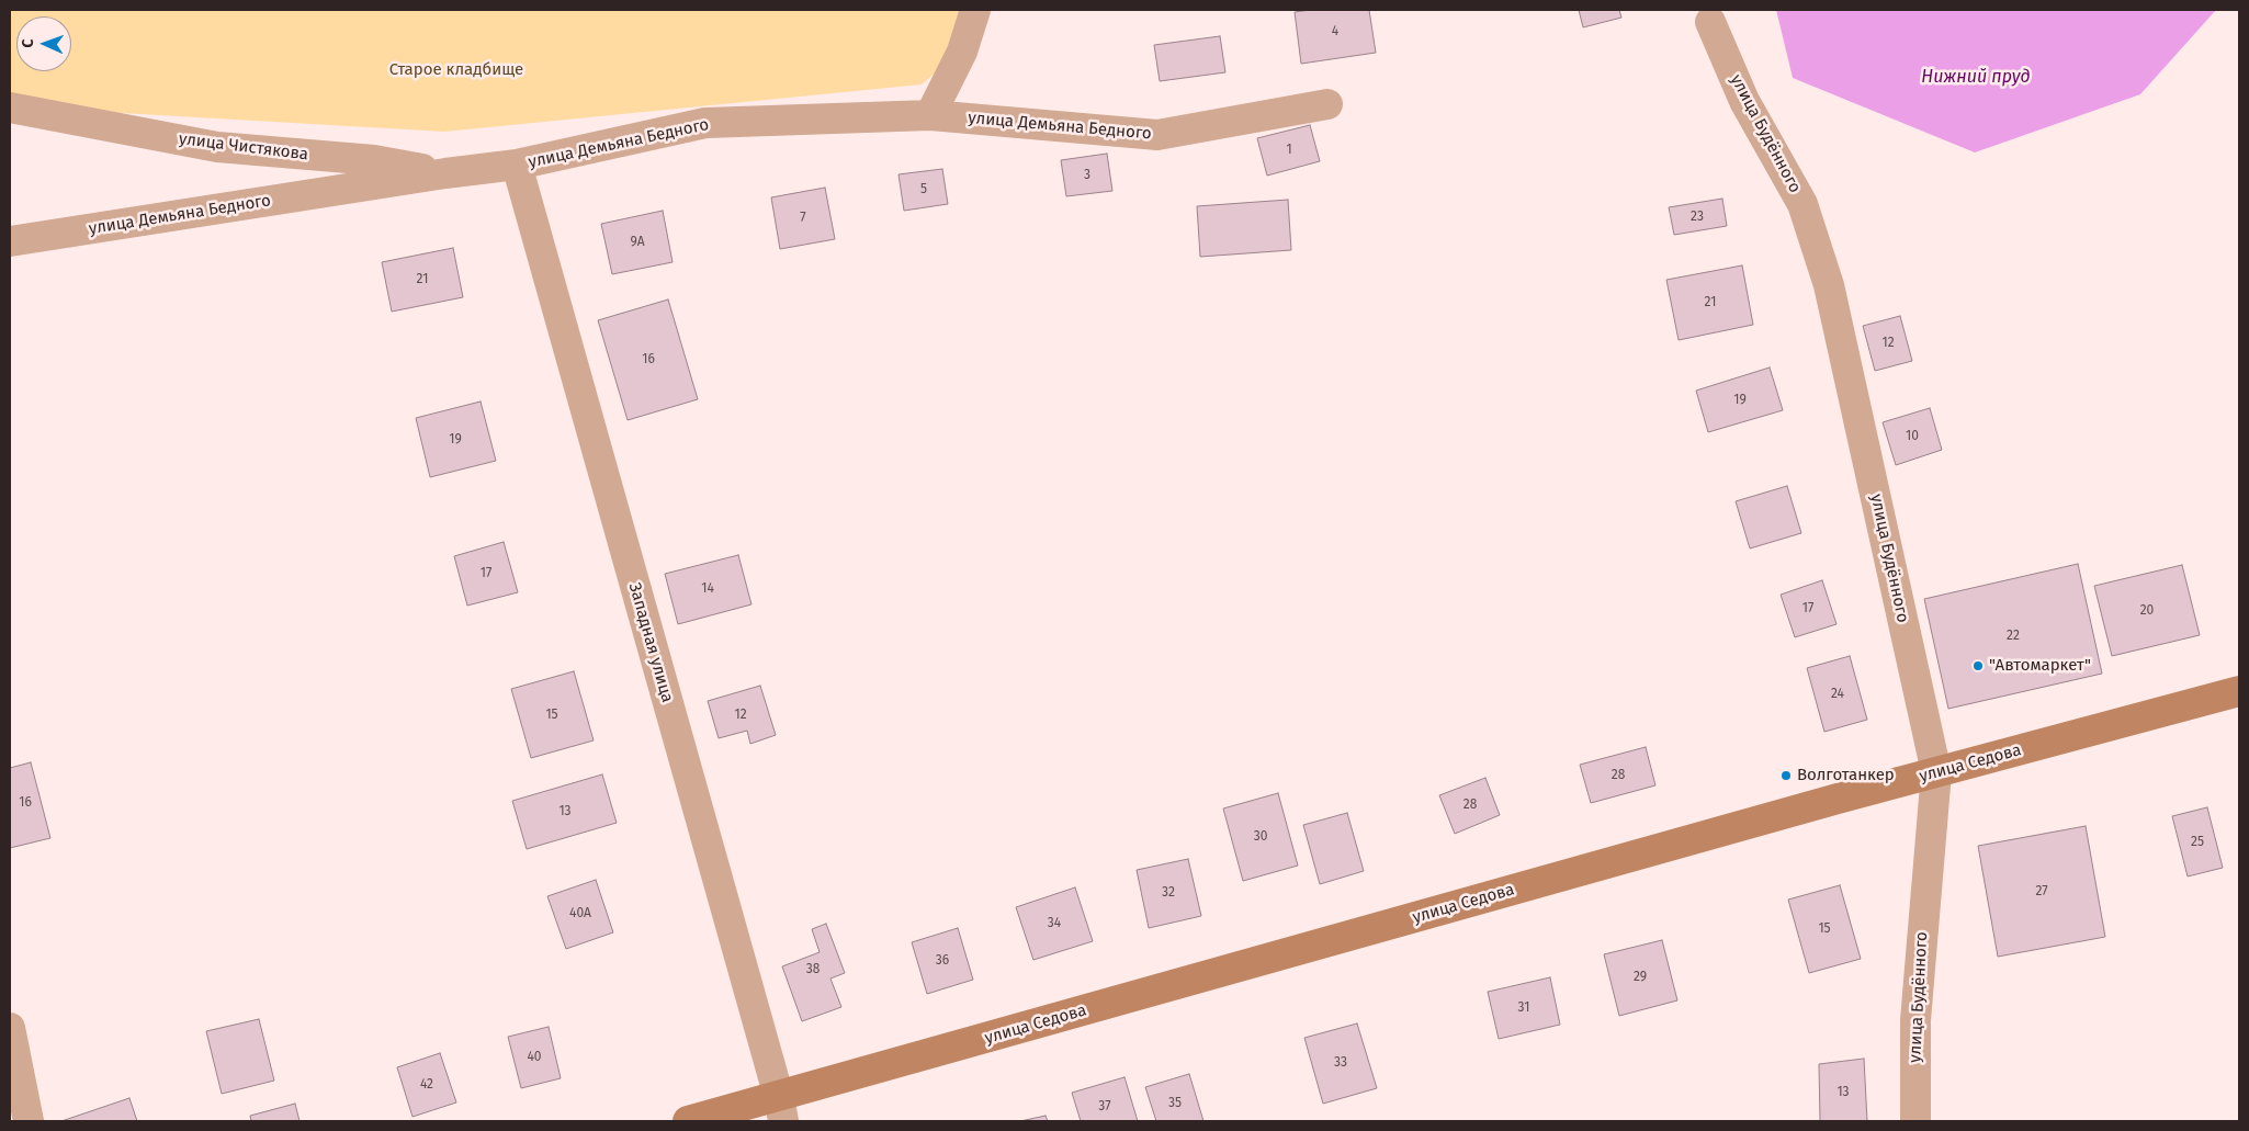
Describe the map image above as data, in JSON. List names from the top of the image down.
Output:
{
  "streets": {
    "main road": ["улица Седова"],
    "street": [
      "улица Демьяна Бедного",
      "улица Будённого",
      "улица Чистякова",
      "Западная улица"
    ]
  },
  "crossings": [
    ["улица Демьяна Бедного", "улица Чистякова"],
    ["улица Демьяна Бедного", "Западная улица"],
    ["улица Будённого", "улица Седова"],
    ["Западная улица", "улица Седова"]
  ],
  "water": ["Нижний пруд"],
  "parks": ["Старое кладбище"],
  "places": ["\"Автомаркет\"", "Волготанкер"],
  "house_numbers": [
    "4",
    "1",
    "3",
    "5",
    "23",
    "7",
    "9А",
    "21",
    "21",
    "12",
    "16",
    "19",
    "10",
    "19",
    "17",
    "14",
    "17",
    "20",
    "22",
    "24",
    "15",
    "12",
    "28",
    "16",
    "28",
    "13",
    "30",
    "25",
    "27",
    "32",
    "40А",
    "34",
    "15",
    "36",
    "38",
    "29",
    "31",
    "40",
    "33",
    "42",
    "13",
    "35",
    "37"
  ],
  "north": "left"
}
